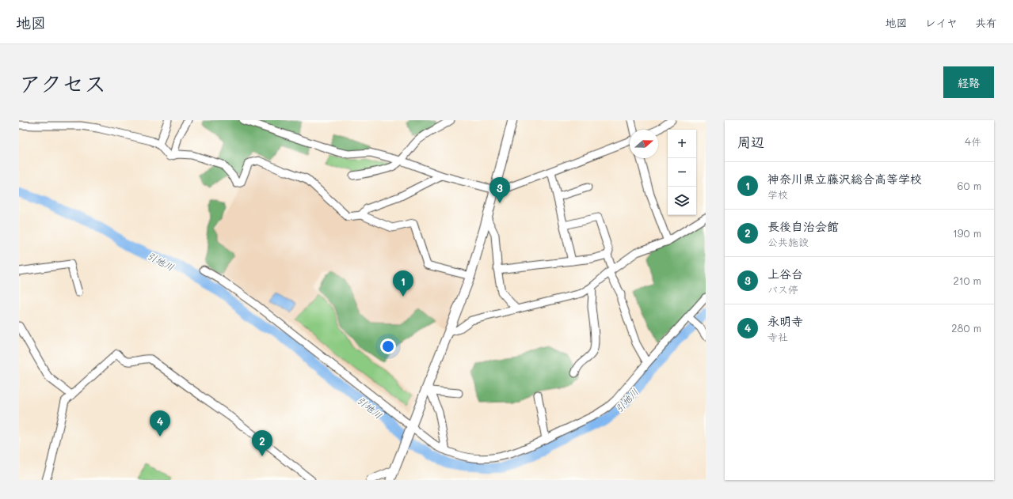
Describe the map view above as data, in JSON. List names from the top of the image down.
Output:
{
  "water": ["引地川"],
  "north": "right",
  "page": {
    "header": "地図",
    "nav": ["地図", "レイヤ", "共有"],
    "title": "アクセス",
    "buttons": "経路",
    "heading": ["周辺", "4件"],
    "map_buttons": ["+", "−"],
    "list": [
      {
        "mark": "1",
        "name": "神奈川県立藤沢総合高等学校",
        "note": "学校",
        "value": "60 m"
      },
      {
        "mark": "2",
        "name": "長後自治会館",
        "note": "公共施設",
        "value": "190 m"
      },
      {
        "mark": "3",
        "name": "上谷台",
        "note": "バス停",
        "value": "210 m"
      },
      {
        "mark": "4",
        "name": "永明寺",
        "note": "寺社",
        "value": "280 m"
      }
    ],
    "pins": [
      "3",
      "1",
      "4",
      "2"
    ]
  }
}
